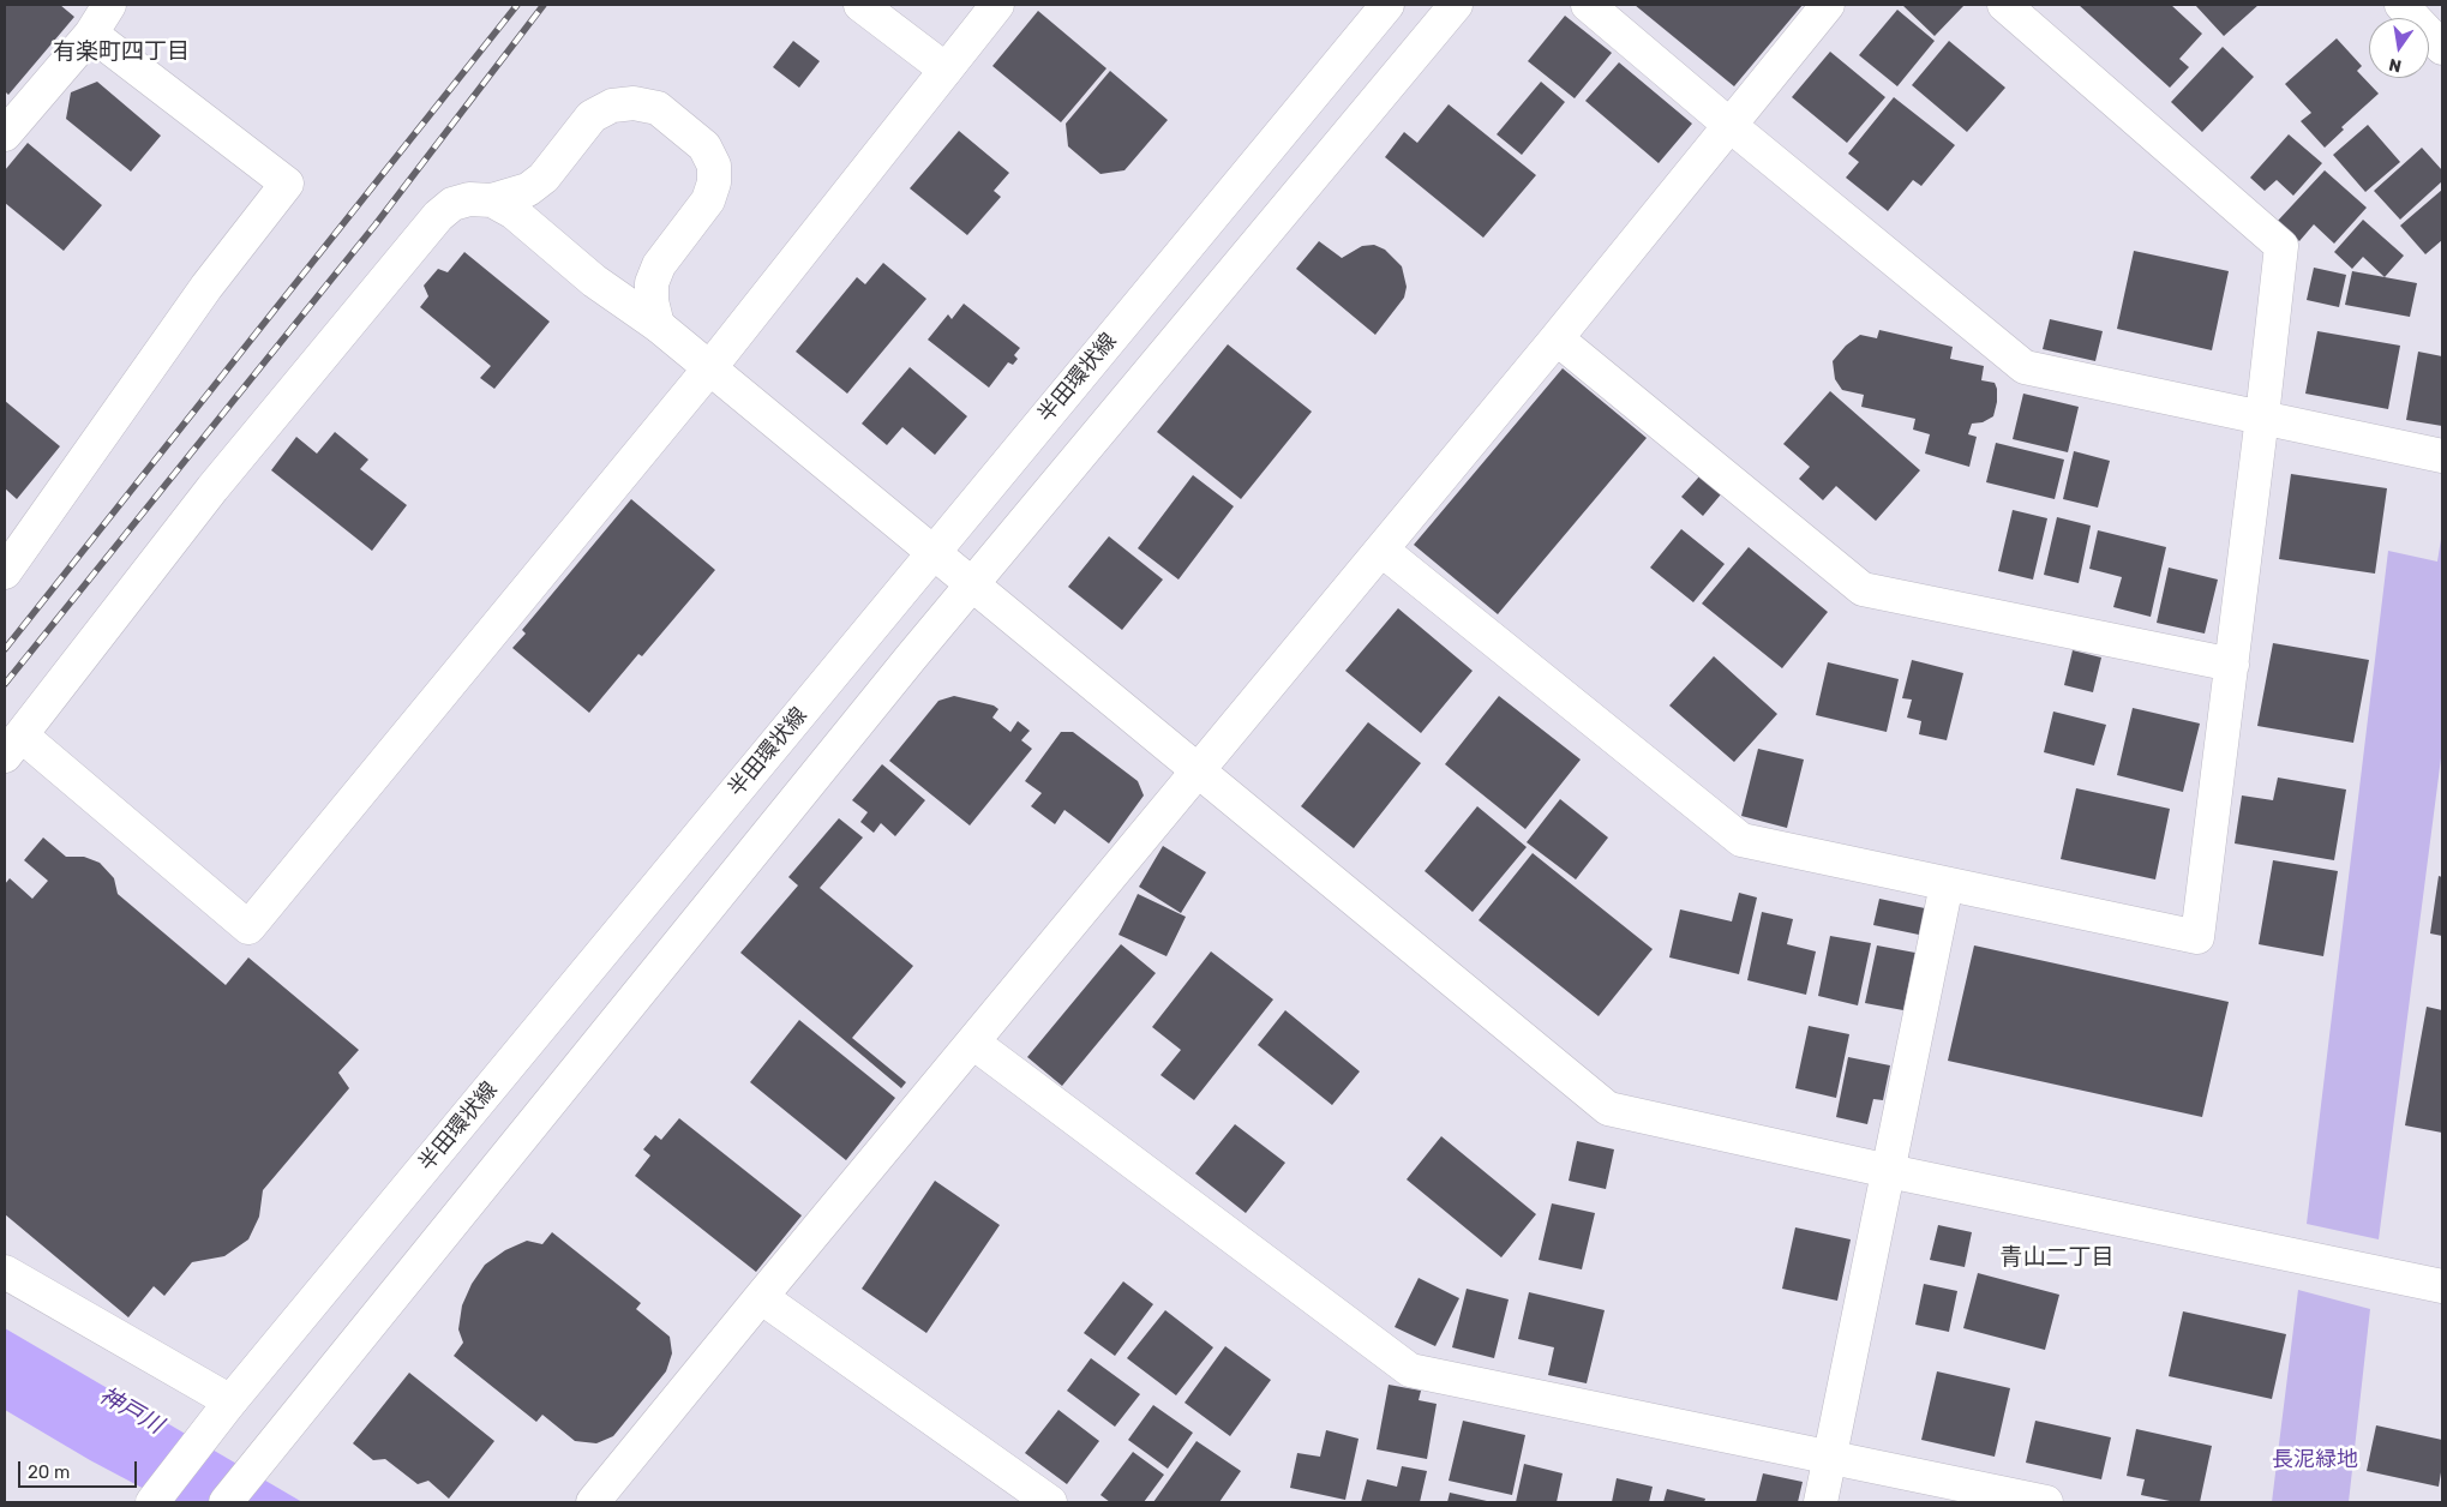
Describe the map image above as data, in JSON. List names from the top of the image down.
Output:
{
  "streets": {
    "street": ["半田環状線"]
  },
  "districts": ["有楽町四丁目", "青山二丁目"],
  "water": ["神戸川"],
  "parks": ["長泥緑地"],
  "scale_bar": "20 m",
  "north": "bottom"
}
